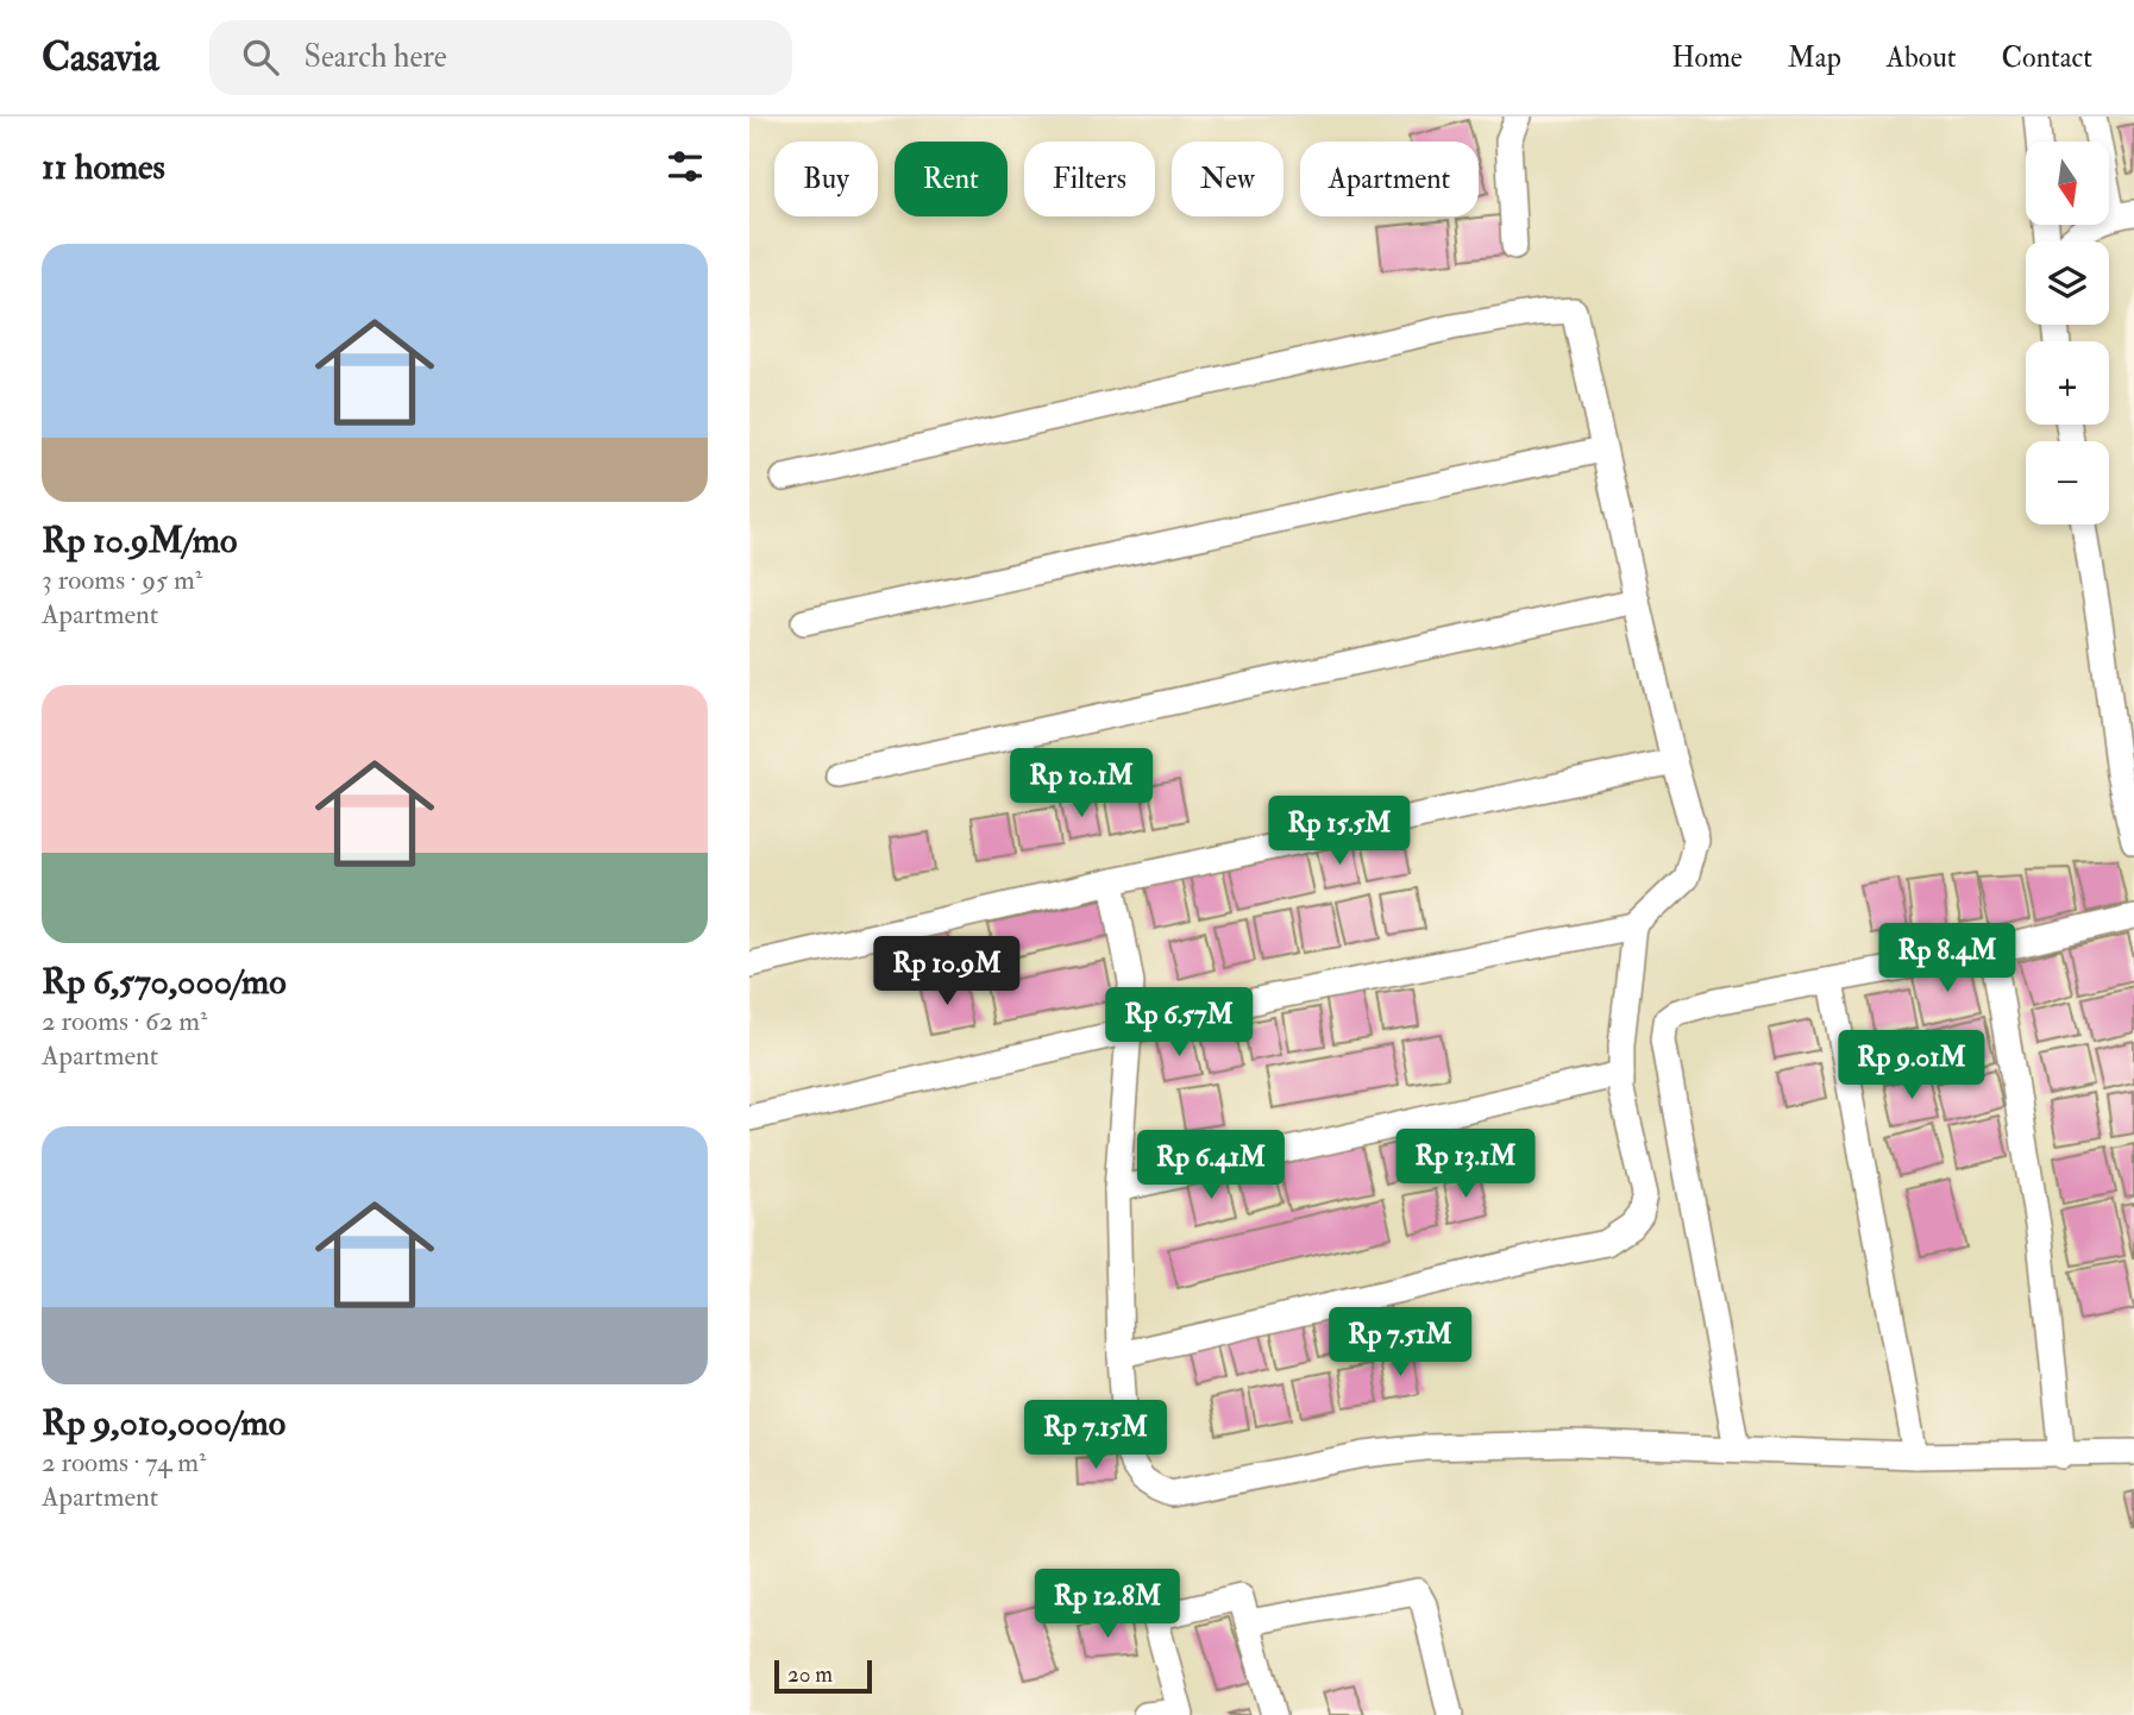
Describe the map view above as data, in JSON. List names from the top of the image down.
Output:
{
  "scale_bar": "20 m",
  "north": "bottom",
  "page": {
    "header": "Casavia",
    "search": "Search here",
    "nav": [
      "Home",
      "Map",
      "About",
      "Contact"
    ],
    "heading": "11 homes",
    "map_buttons": ["+", "−"],
    "chip": [
      "Buy",
      "Rent",
      "Filters",
      "New",
      "Apartment"
    ],
    "list": [
      {
        "name": "Rp 10.9M/mo",
        "note": "3 rooms · 95 m² · Apartment"
      },
      {
        "name": "Rp 6,570,000/mo",
        "note": "2 rooms · 62 m² · Apartment"
      },
      {
        "name": "Rp 9,010,000/mo",
        "note": "2 rooms · 74 m² · Apartment"
      }
    ],
    "price": [
      "Rp 10.1M",
      "Rp 15.5M",
      "Rp 8.4M",
      "Rp 10.9M",
      "Rp 6.57M",
      "Rp 9.01M",
      "Rp 13.1M",
      "Rp 6.41M",
      "Rp 7.51M",
      "Rp 7.15M",
      "Rp 12.8M"
    ],
    "scale": "20 m"
  }
}
